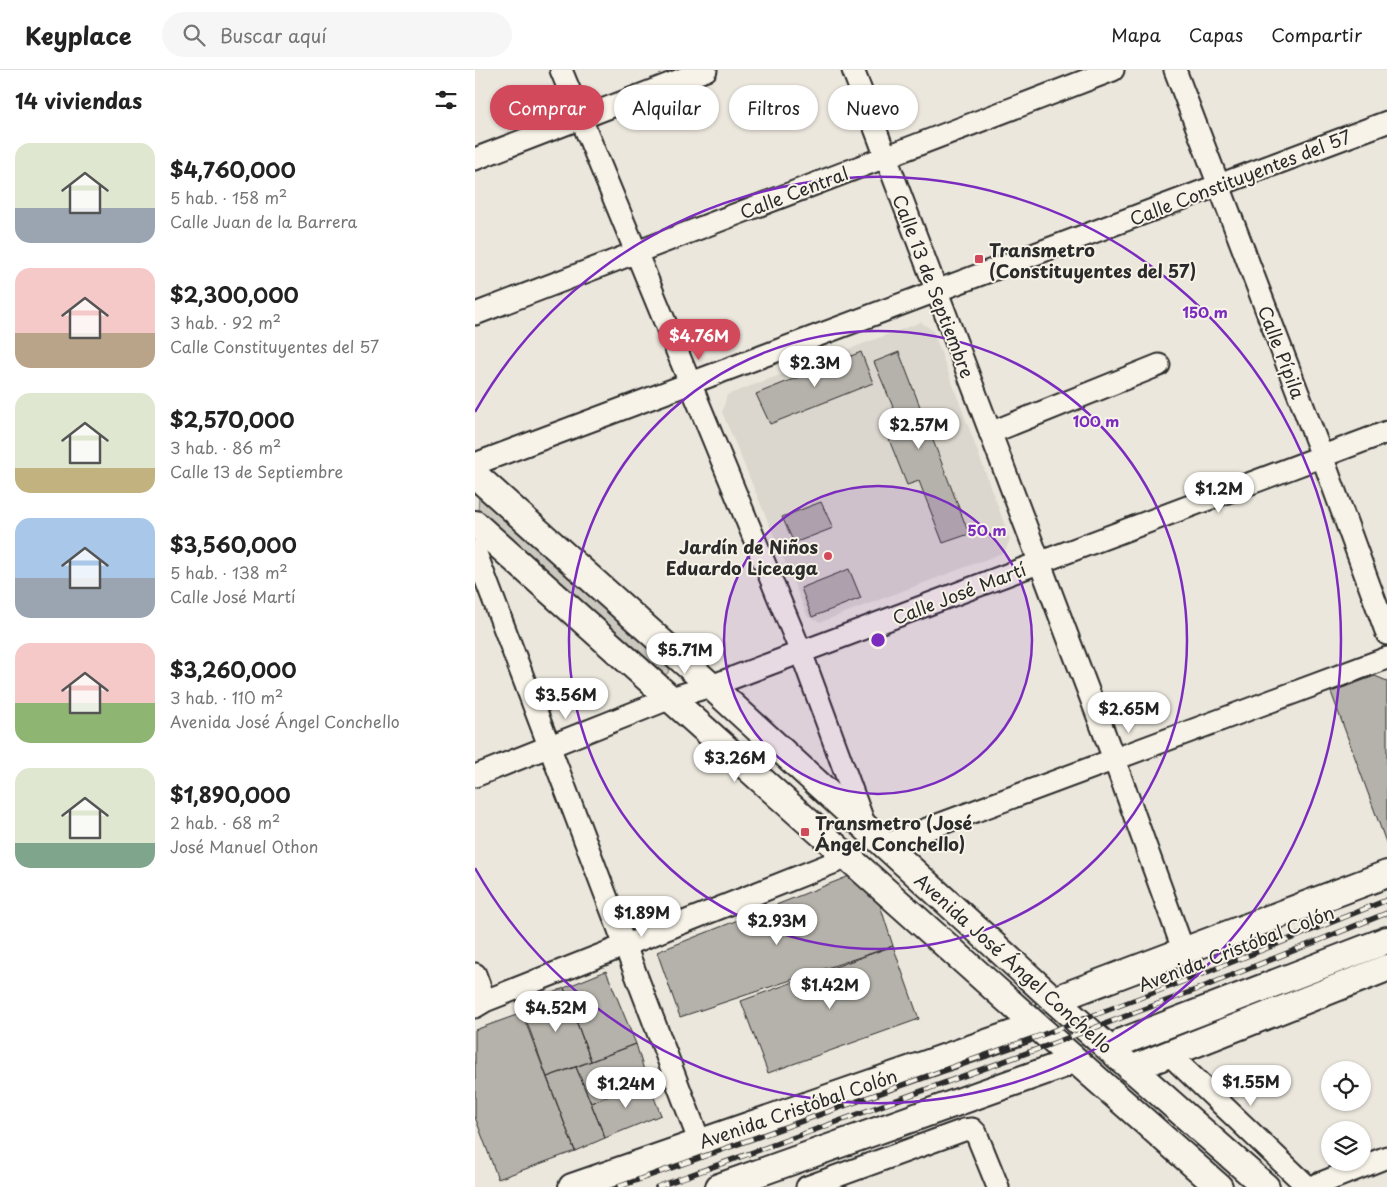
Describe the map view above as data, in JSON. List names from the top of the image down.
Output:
{
  "streets": {
    "main road": ["Avenida Cristóbal Colón", "Avenida José Ángel Conchello"],
    "street": [
      "Calle Constituyentes del 57",
      "Calle Central",
      "Calle 13 de Septiembre",
      "Calle Pípila",
      "Calle José Martí"
    ]
  },
  "crossings": [
    ["Calle Constituyentes del 57", "Calle 13 de Septiembre"],
    ["Calle Constituyentes del 57", "Calle Pípila"],
    ["Calle Central", "Calle 13 de Septiembre"],
    ["Calle 13 de Septiembre", "Calle José Martí"],
    ["Calle Pípila", "Calle José Martí"],
    ["Calle José Martí", "Avenida José Ángel Conchello"],
    ["Avenida Cristóbal Colón", "Avenida José Ángel Conchello"]
  ],
  "places": {
    "transit": ["Transmetro (Constituyentes del 57)", "Transmetro (José Ángel Conchello)"],
    "other": ["Jardín de Niños Eduardo Liceaga"]
  },
  "page": {
    "header": "Keyplace",
    "search": "Buscar aquí",
    "nav": ["Mapa", "Capas", "Compartir"],
    "heading": "14 viviendas",
    "chip": [
      "Comprar",
      "Alquilar",
      "Filtros",
      "Nuevo"
    ],
    "list": [
      {
        "name": "$4,760,000",
        "note": "5 hab. · 158 m² · Calle Juan de la Barrera"
      },
      {
        "name": "$2,300,000",
        "note": "3 hab. · 92 m² · Calle Constituyentes del 57"
      },
      {
        "name": "$2,570,000",
        "note": "3 hab. · 86 m² · Calle 13 de Septiembre"
      },
      {
        "name": "$3,560,000",
        "note": "5 hab. · 138 m² · Calle José Martí"
      },
      {
        "name": "$3,260,000",
        "note": "3 hab. · 110 m² · Avenida José Ángel Conchello"
      },
      {
        "name": "$1,890,000",
        "note": "2 hab. · 68 m² · José Manuel Othon"
      }
    ],
    "price": [
      "$4.76M",
      "$2.3M",
      "$2.57M",
      "$1.2M",
      "$5.71M",
      "$3.56M",
      "$2.65M",
      "$3.26M",
      "$1.89M",
      "$2.93M",
      "$1.42M",
      "$4.52M",
      "$1.55M",
      "$1.24M"
    ]
  },
  "rings": ["150 m", "100 m", "50 m"]
}
